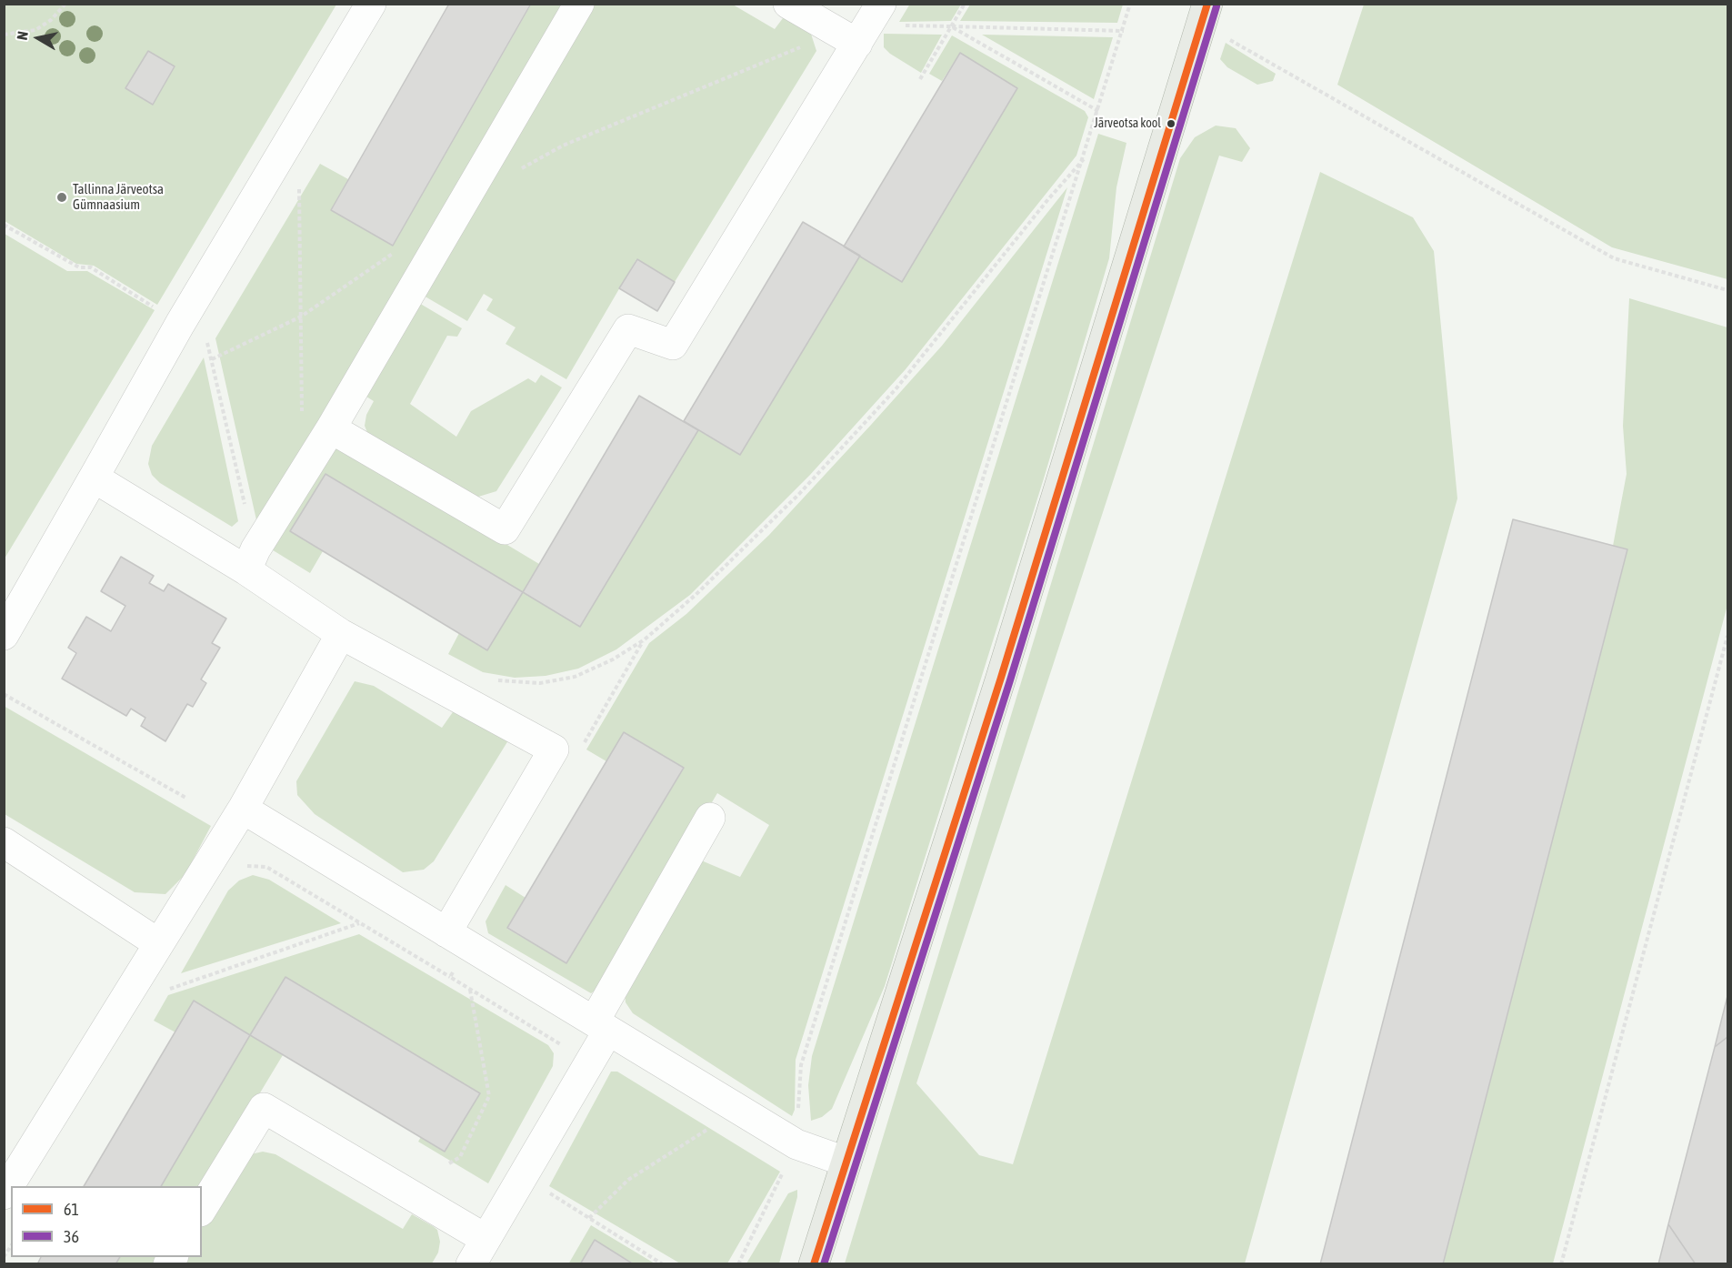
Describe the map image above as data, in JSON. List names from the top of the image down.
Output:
{
  "places": ["Järveotsa kool", "Tallinna Järveotsa Gümnaasium"],
  "lines": ["transit line 61", "transit line 36"],
  "legend": ["61", "36"],
  "north": "left"
}
